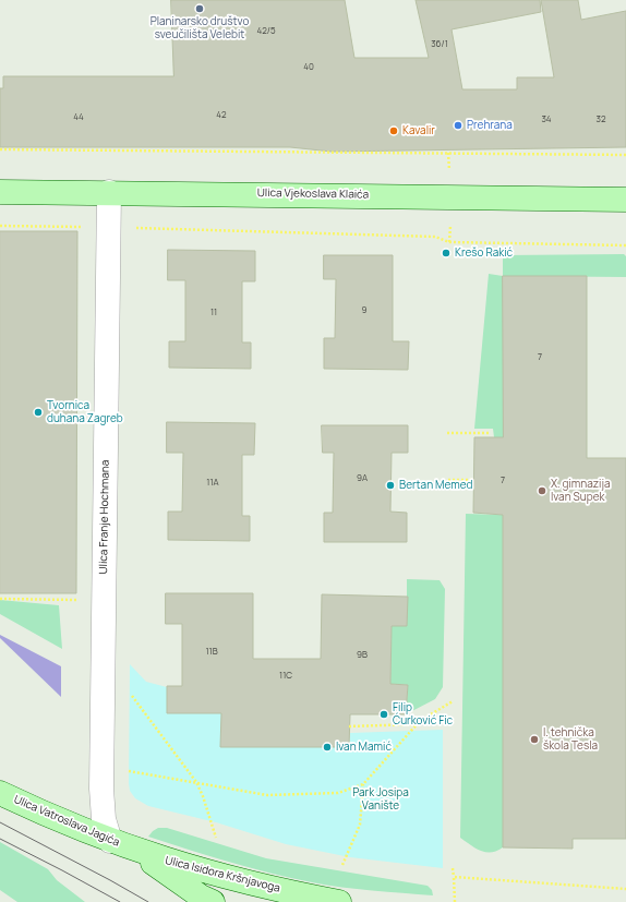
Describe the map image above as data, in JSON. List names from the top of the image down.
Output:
{
  "streets": {
    "main road": ["Ulica Vjekoslava Klaića", "Ulica Vatroslava Jagića", "Ulica Isidora Kršnjavoga"],
    "street": ["Ulica Franje Hochmana"]
  },
  "crossings": [
    ["Ulica Vjekoslava Klaića", "Ulica Franje Hochmana"],
    ["Ulica Franje Hochmana", "Ulica Vatroslava Jagića"],
    ["Ulica Vatroslava Jagića", "Ulica Isidora Kršnjavoga"]
  ],
  "parks": ["Park Josipa Vanište"],
  "places": [
    "Planinarsko društvo sveučilišta Velebit",
    "Prehrana",
    "Kavalir",
    "Krešo Rakić",
    "Tvornica duhana Zagreb",
    "Bertan Memed",
    "X. gimnazija Ivan Supek",
    "Filip Ćurković Fic",
    "I. tehnička škola Tesla",
    "Ivan Mamić"
  ],
  "house_numbers": [
    "42/5",
    "36/1",
    "40",
    "42",
    "44",
    "34",
    "32",
    "9",
    "11",
    "7",
    "9A",
    "7",
    "11A",
    "11B",
    "9B",
    "11C"
  ]
}
